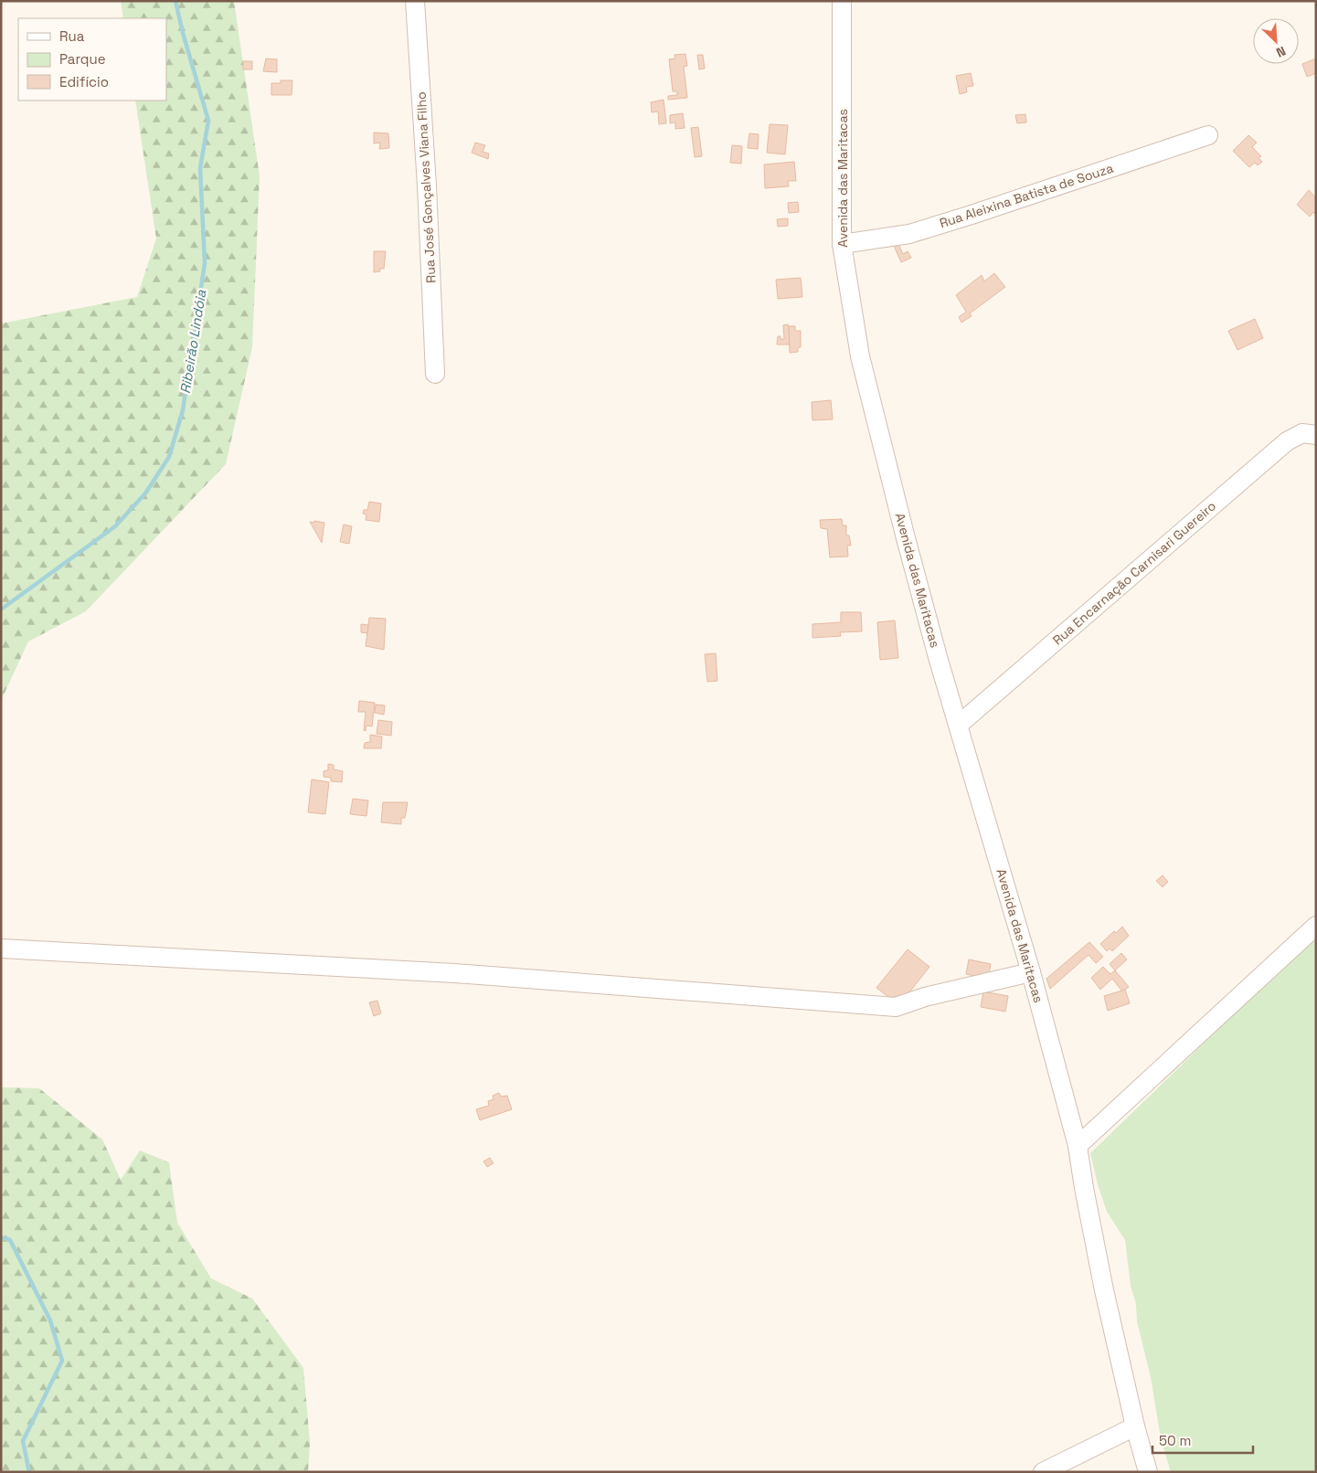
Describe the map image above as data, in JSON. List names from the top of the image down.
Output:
{
  "streets": {
    "street": [
      "Avenida das Maritacas",
      "Rua José Gonçalves Viana Filho",
      "Rua Aleixina Batista de Souza",
      "Rua Encarnação Carnisari Guereiro"
    ]
  },
  "crossings": [
    ["Avenida das Maritacas", "Rua Aleixina Batista de Souza"],
    ["Avenida das Maritacas", "Rua Encarnação Carnisari Guereiro"]
  ],
  "water": ["Ribeirão Lindóia"],
  "legend": ["Rua", "Parque", "Edifício"],
  "scale_bar": "50 m",
  "north": "bottom right"
}
